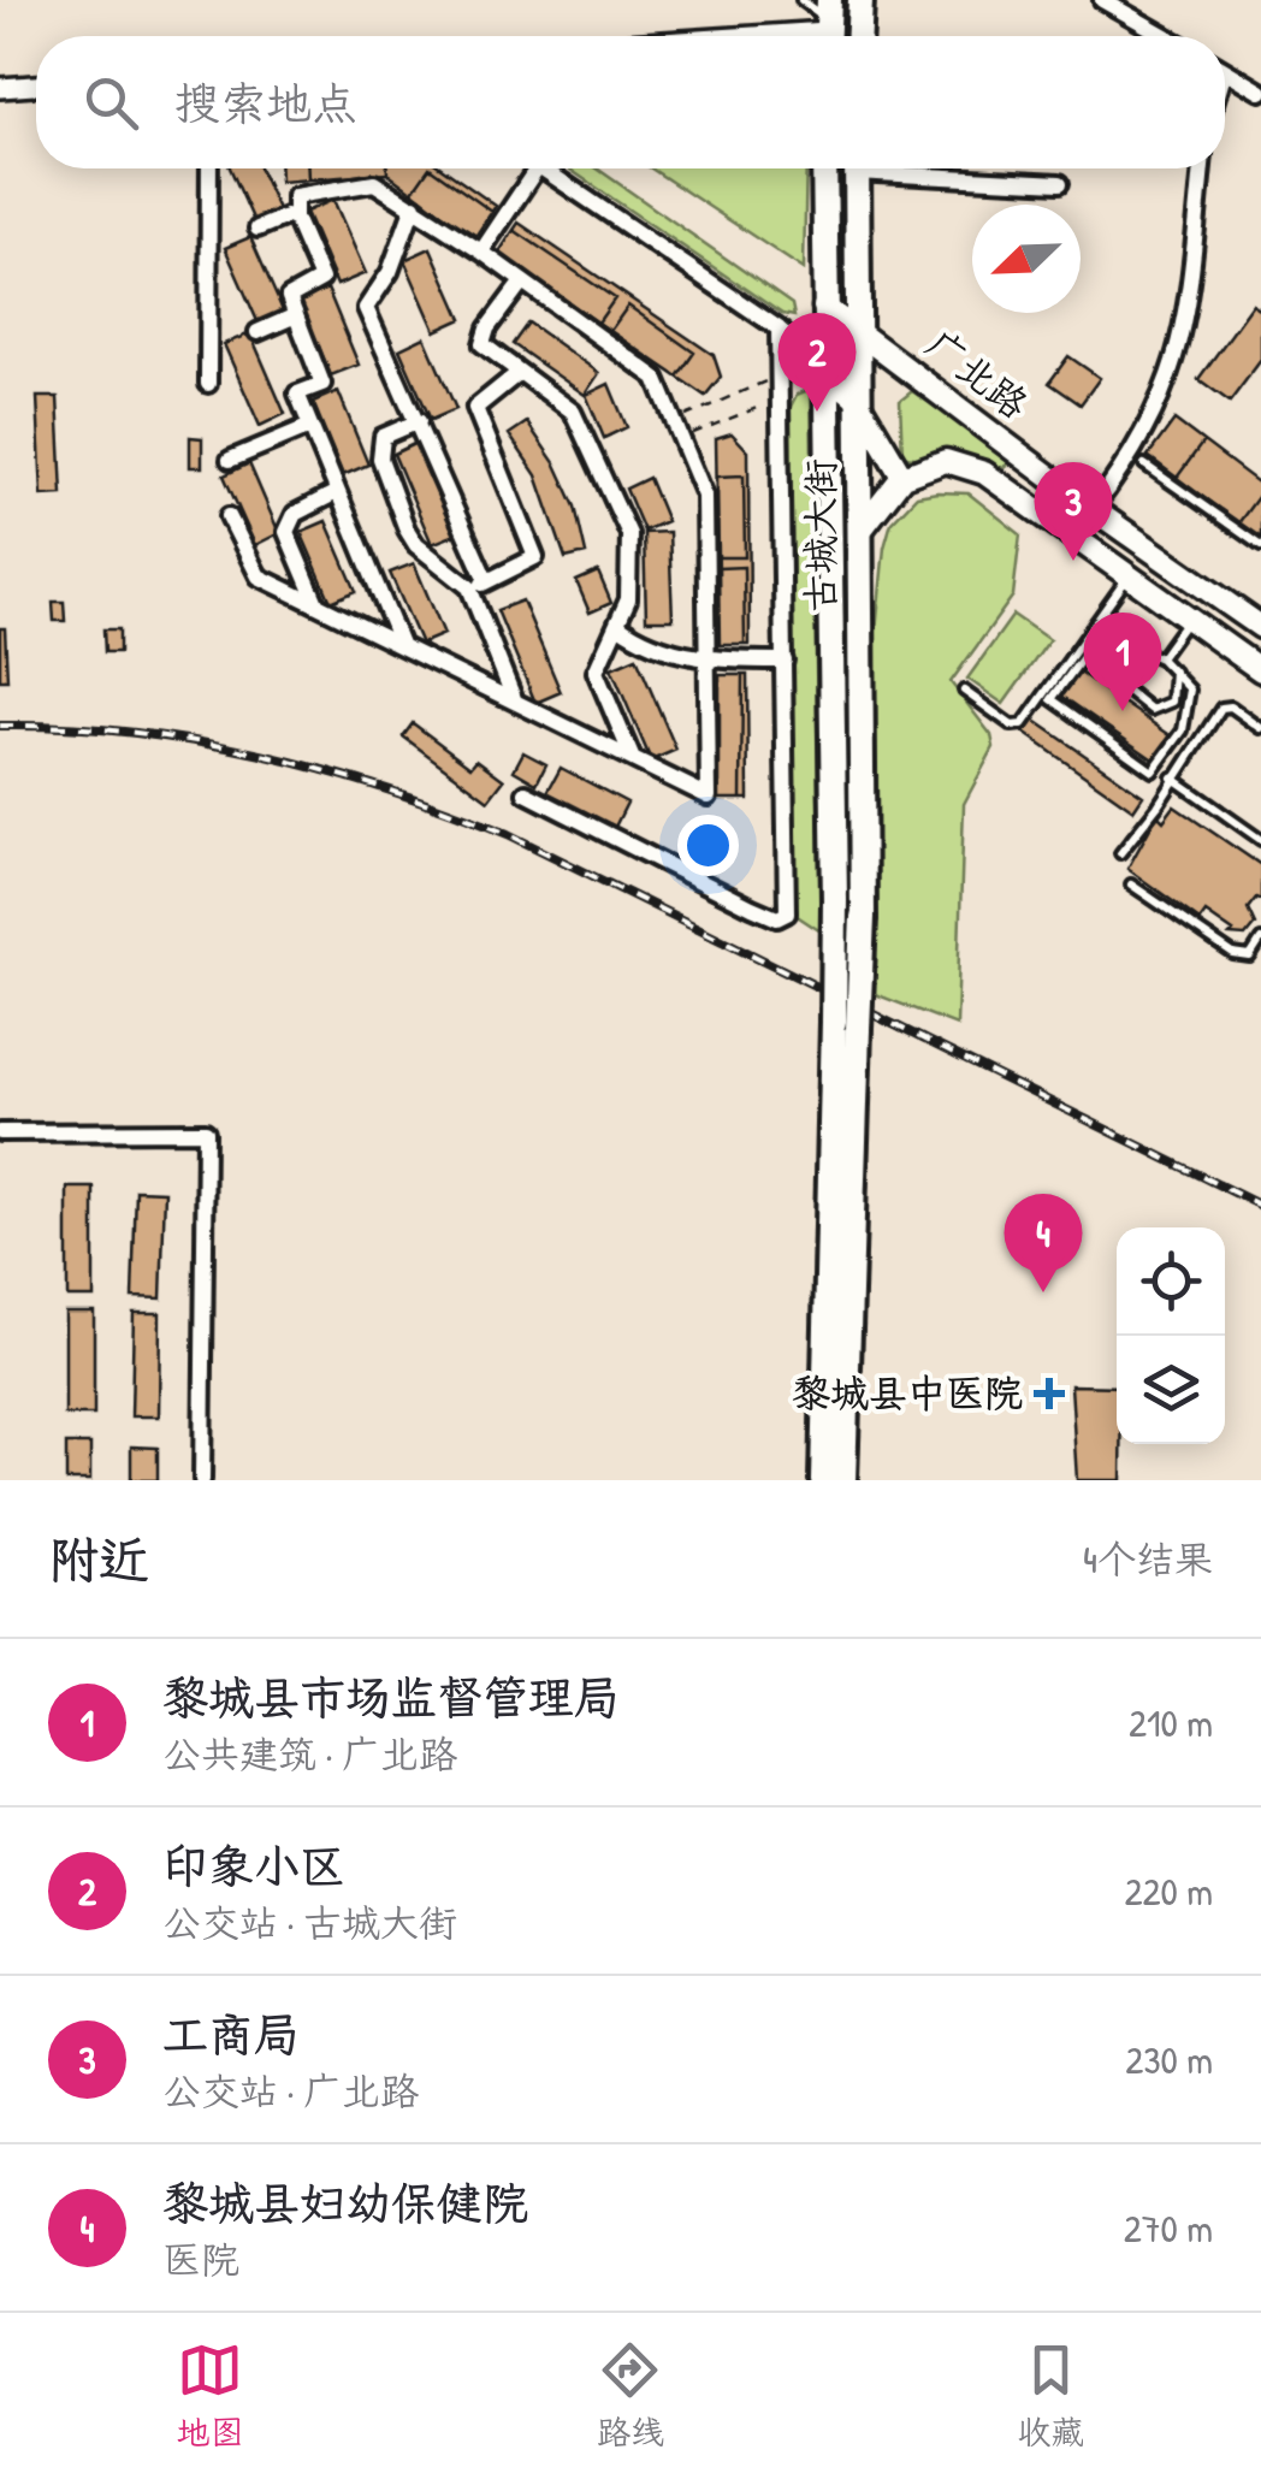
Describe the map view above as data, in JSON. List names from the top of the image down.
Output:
{
  "streets": {
    "main road": ["广北路", "古城大街"]
  },
  "crossings": [
    ["广北路", "古城大街"]
  ],
  "places": {
    "health": ["黎城县中医院"]
  },
  "north": "bottom left",
  "page": {
    "search": "搜索地点",
    "pins": [
      "2",
      "3",
      "1",
      "4"
    ],
    "heading": ["附近", "4个结果"],
    "list": [
      {
        "mark": "1",
        "name": "黎城县市场监督管理局",
        "note": "公共建筑 · 广北路",
        "value": "210 m"
      },
      {
        "mark": "2",
        "name": "印象小区",
        "note": "公交站 · 古城大街",
        "value": "220 m"
      },
      {
        "mark": "3",
        "name": "工商局",
        "note": "公交站 · 广北路",
        "value": "230 m"
      },
      {
        "mark": "4",
        "name": "黎城县妇幼保健院",
        "note": "医院",
        "value": "270 m"
      }
    ],
    "nav": ["地图", "路线", "收藏"]
  }
}
